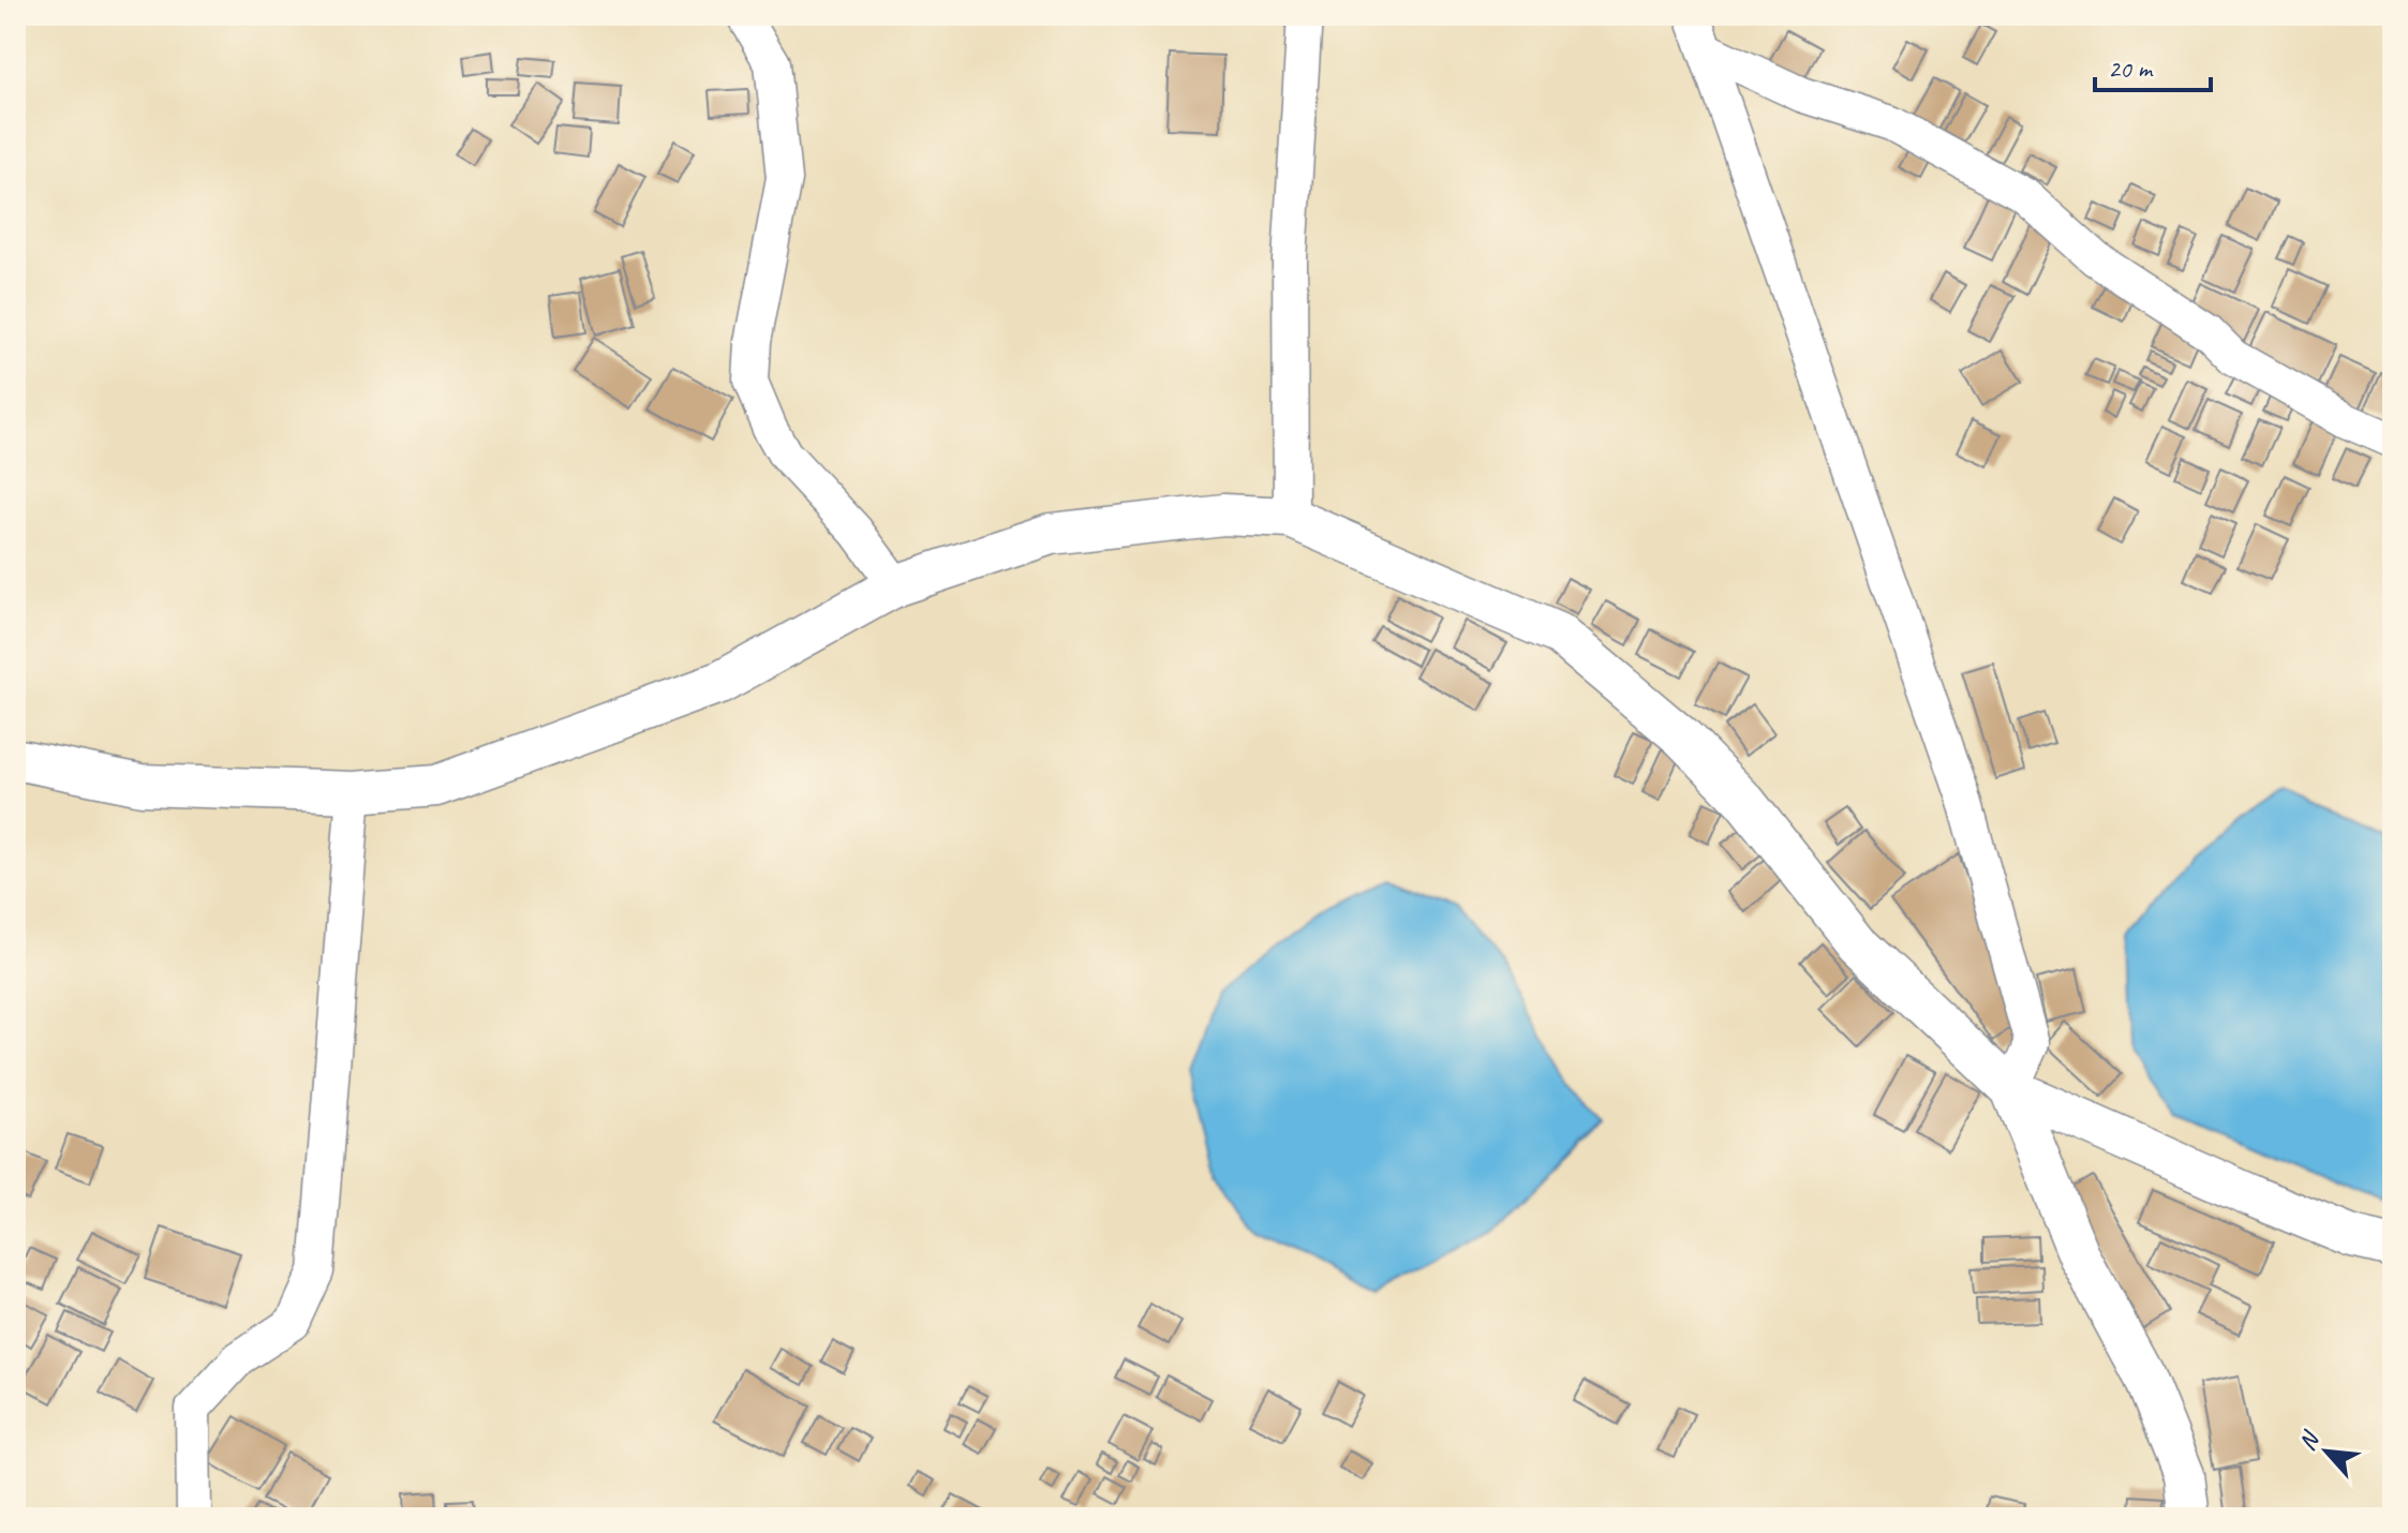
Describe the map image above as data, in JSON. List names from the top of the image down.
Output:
{
  "scale_bar": "20 m",
  "north": "top left"
}
